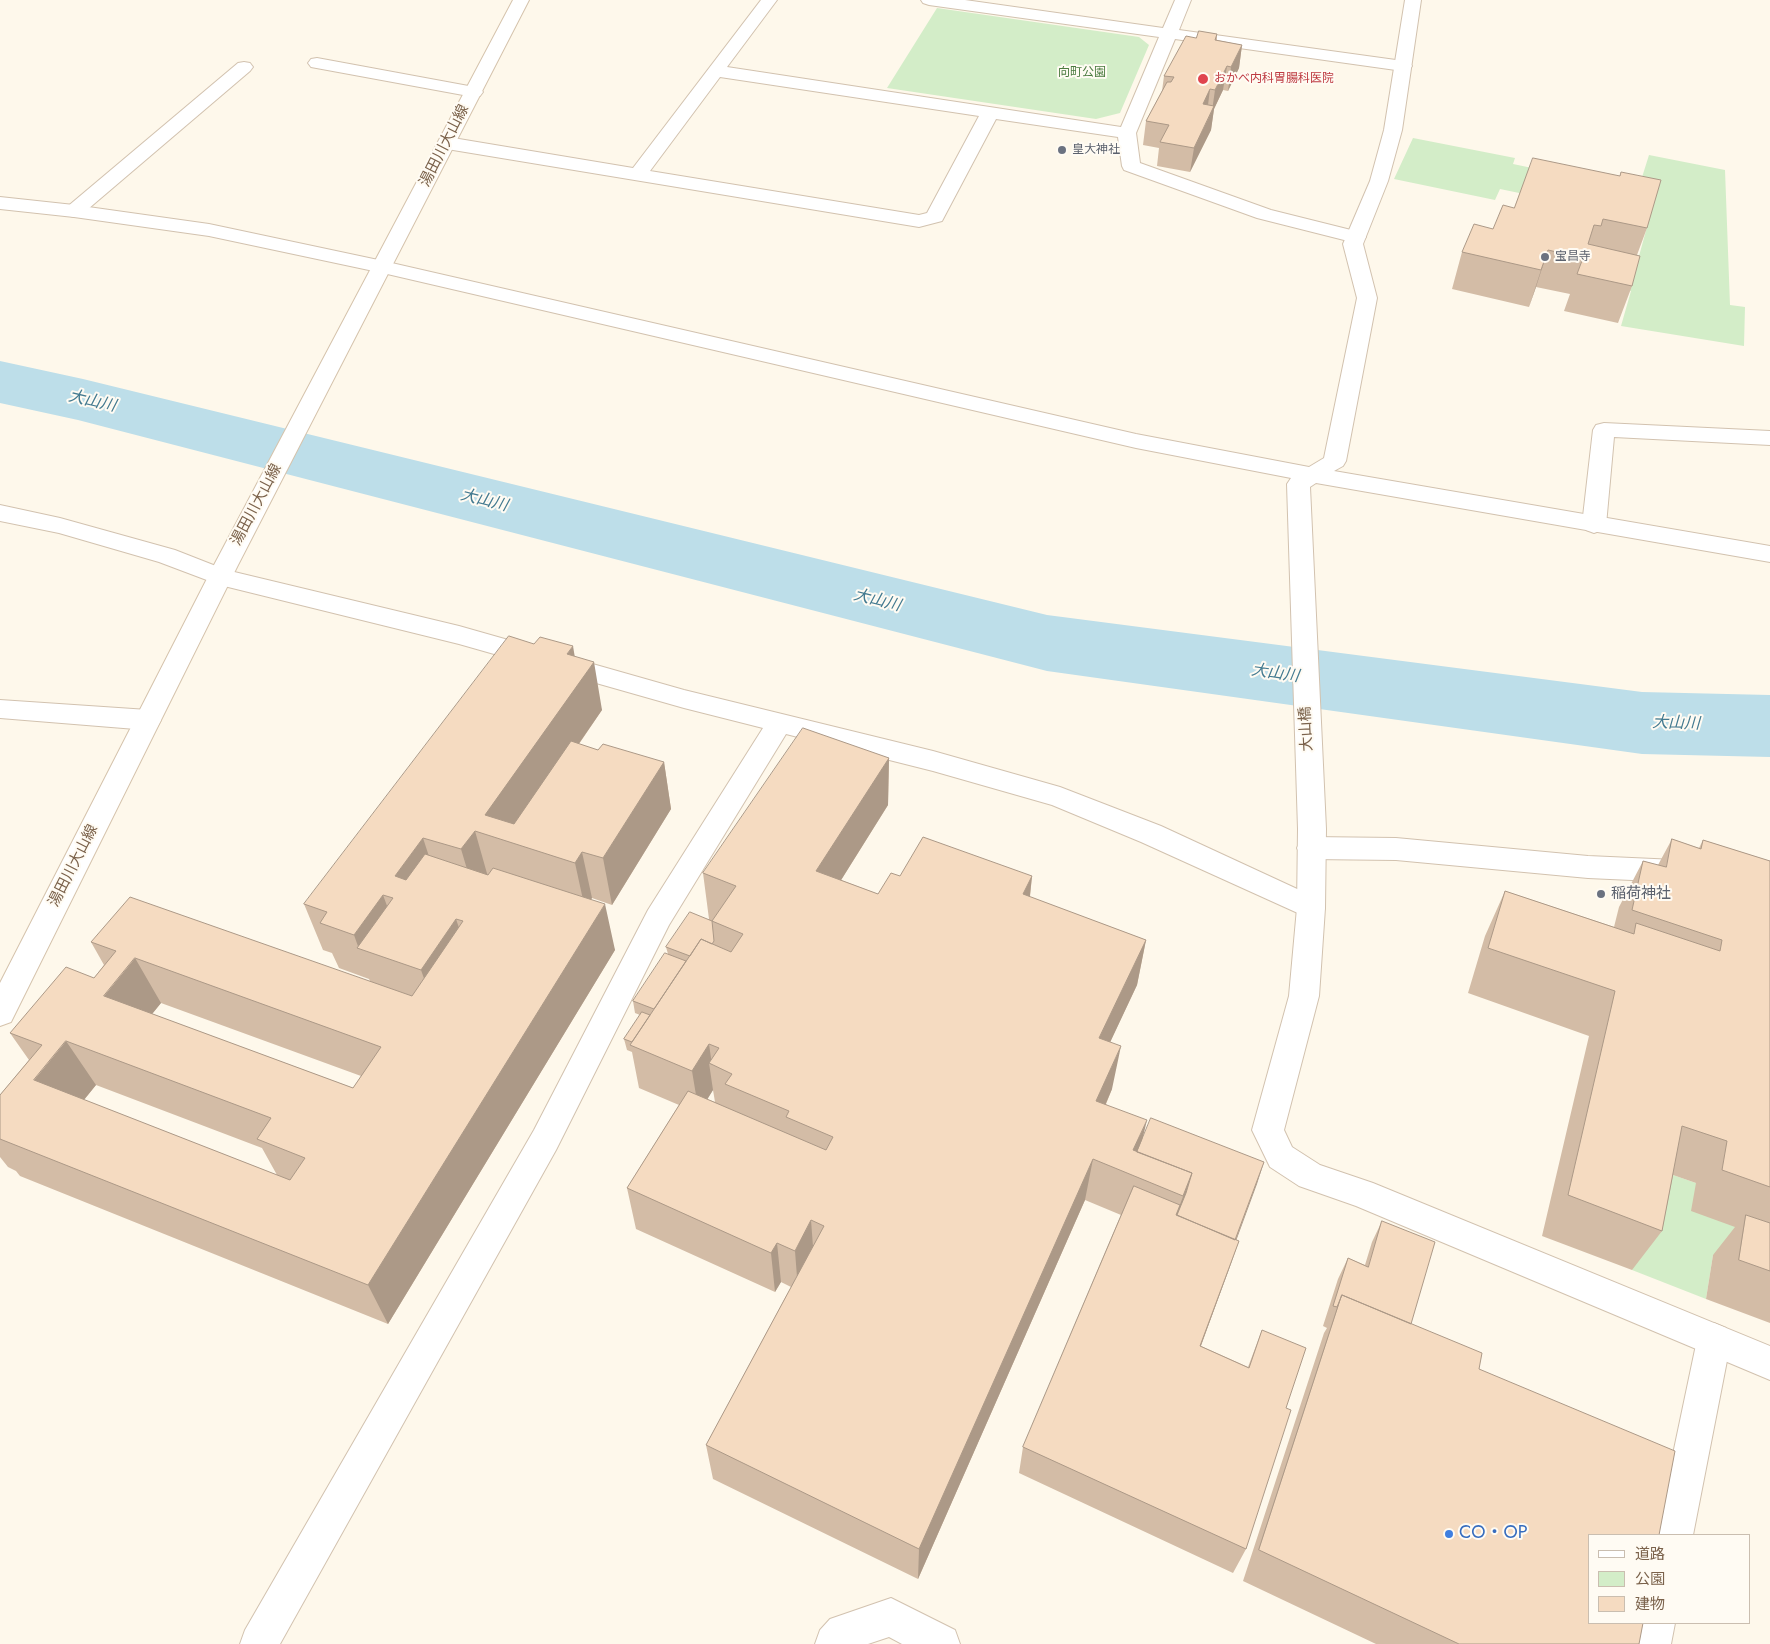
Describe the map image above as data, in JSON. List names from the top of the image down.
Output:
{
  "streets": {
    "street": ["湯田川大山線", "大山橋"]
  },
  "water": ["大山川"],
  "parks": ["向町公園"],
  "places": [
    "おかべ内科胃腸科医院",
    "皇大神社",
    "宝昌寺",
    "稲荷神社",
    "CO・OP"
  ],
  "legend": ["道路", "公園", "建物"]
}
